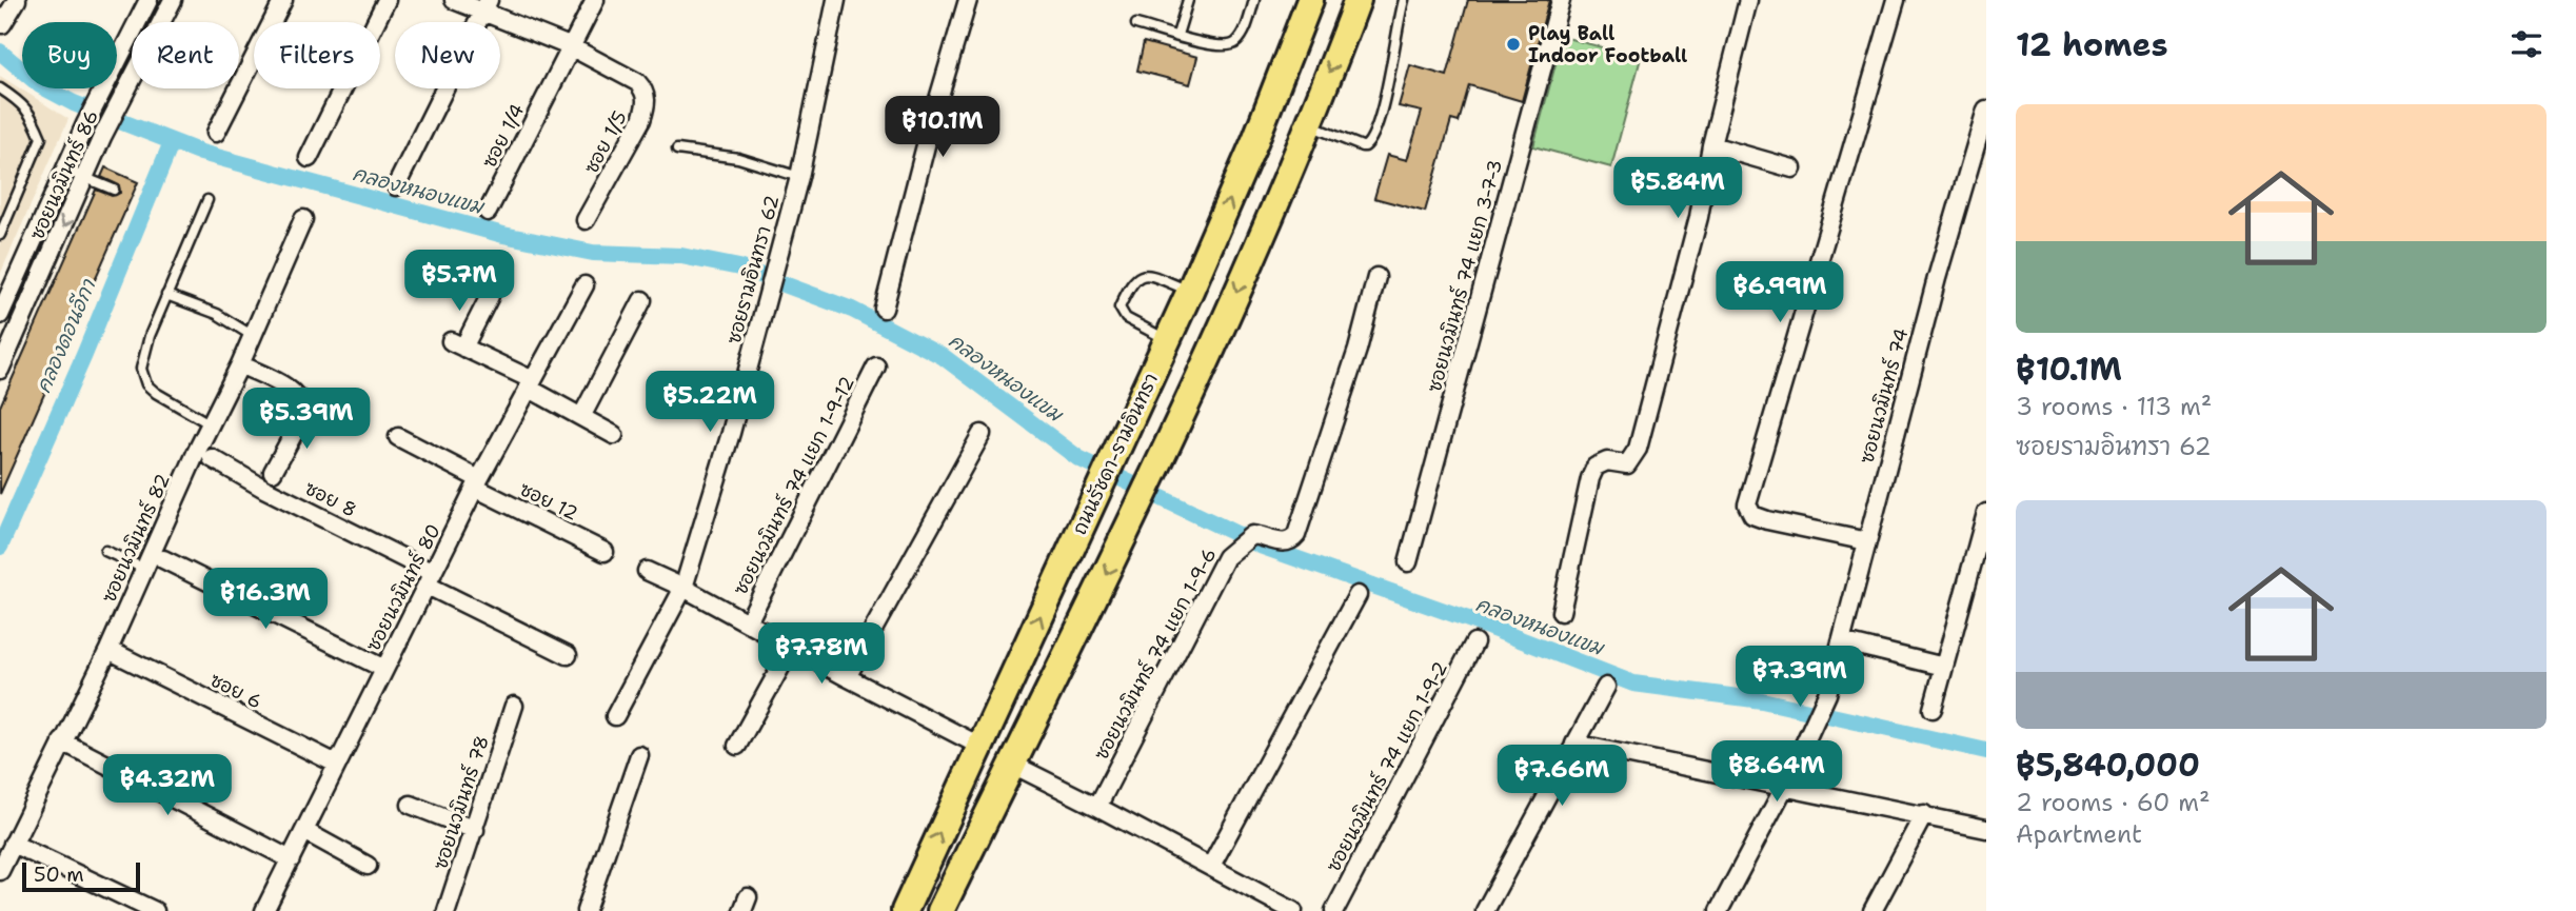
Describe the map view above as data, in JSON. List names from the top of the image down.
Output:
{
  "streets": {
    "main road": ["ถนนรัชดา-รามอินทรา"],
    "street": [
      "ซอย 1/4",
      "ซอย 1/5",
      "ซอยนวมินทร์ 86",
      "ซอยรามอินทรา 62",
      "ซอยนวมินทร์ 74 แยก 3-7-3",
      "ซอยนวมินทร์ 74",
      "ซอยนวมินทร์ 74 แยก 1-9-12",
      "ซอย 8",
      "ซอย 12",
      "ซอยนวมินทร์ 82",
      "ซอยนวมินทร์ 80",
      "ซอยนวมินทร์ 74 แยก 1-9-6",
      "ซอย 6",
      "ซอยนวมินทร์ 74 แยก 1-9-2",
      "ซอยนวมินทร์ 78"
    ]
  },
  "crossings": [
    ["ซอย 1/4", "ซอย 1/5"],
    ["ซอย 8", "ซอยนวมินทร์ 80"],
    ["ซอย 12", "ซอยนวมินทร์ 80"],
    ["ซอยนวมินทร์ 80", "ซอย 6"]
  ],
  "water": ["คลองหนองแขม", "คลองดอนอีกา"],
  "places": ["Play Ball Indoor Football"],
  "scale_bar": "50 m",
  "page": {
    "heading": "12 homes",
    "chip": [
      "Buy",
      "Rent",
      "Filters",
      "New"
    ],
    "list": [
      {
        "name": "฿10.1M",
        "note": "3 rooms · 113 m² · ซอยรามอินทรา 62"
      },
      {
        "name": "฿5,840,000",
        "note": "2 rooms · 60 m² · Apartment"
      }
    ],
    "price": [
      "฿10.1M",
      "฿5.84M",
      "฿5.7M",
      "฿6.99M",
      "฿5.22M",
      "฿5.39M",
      "฿16.3M",
      "฿7.78M",
      "฿7.39M",
      "฿8.64M",
      "฿7.66M",
      "฿4.32M"
    ],
    "scale": "50 m"
  }
}
